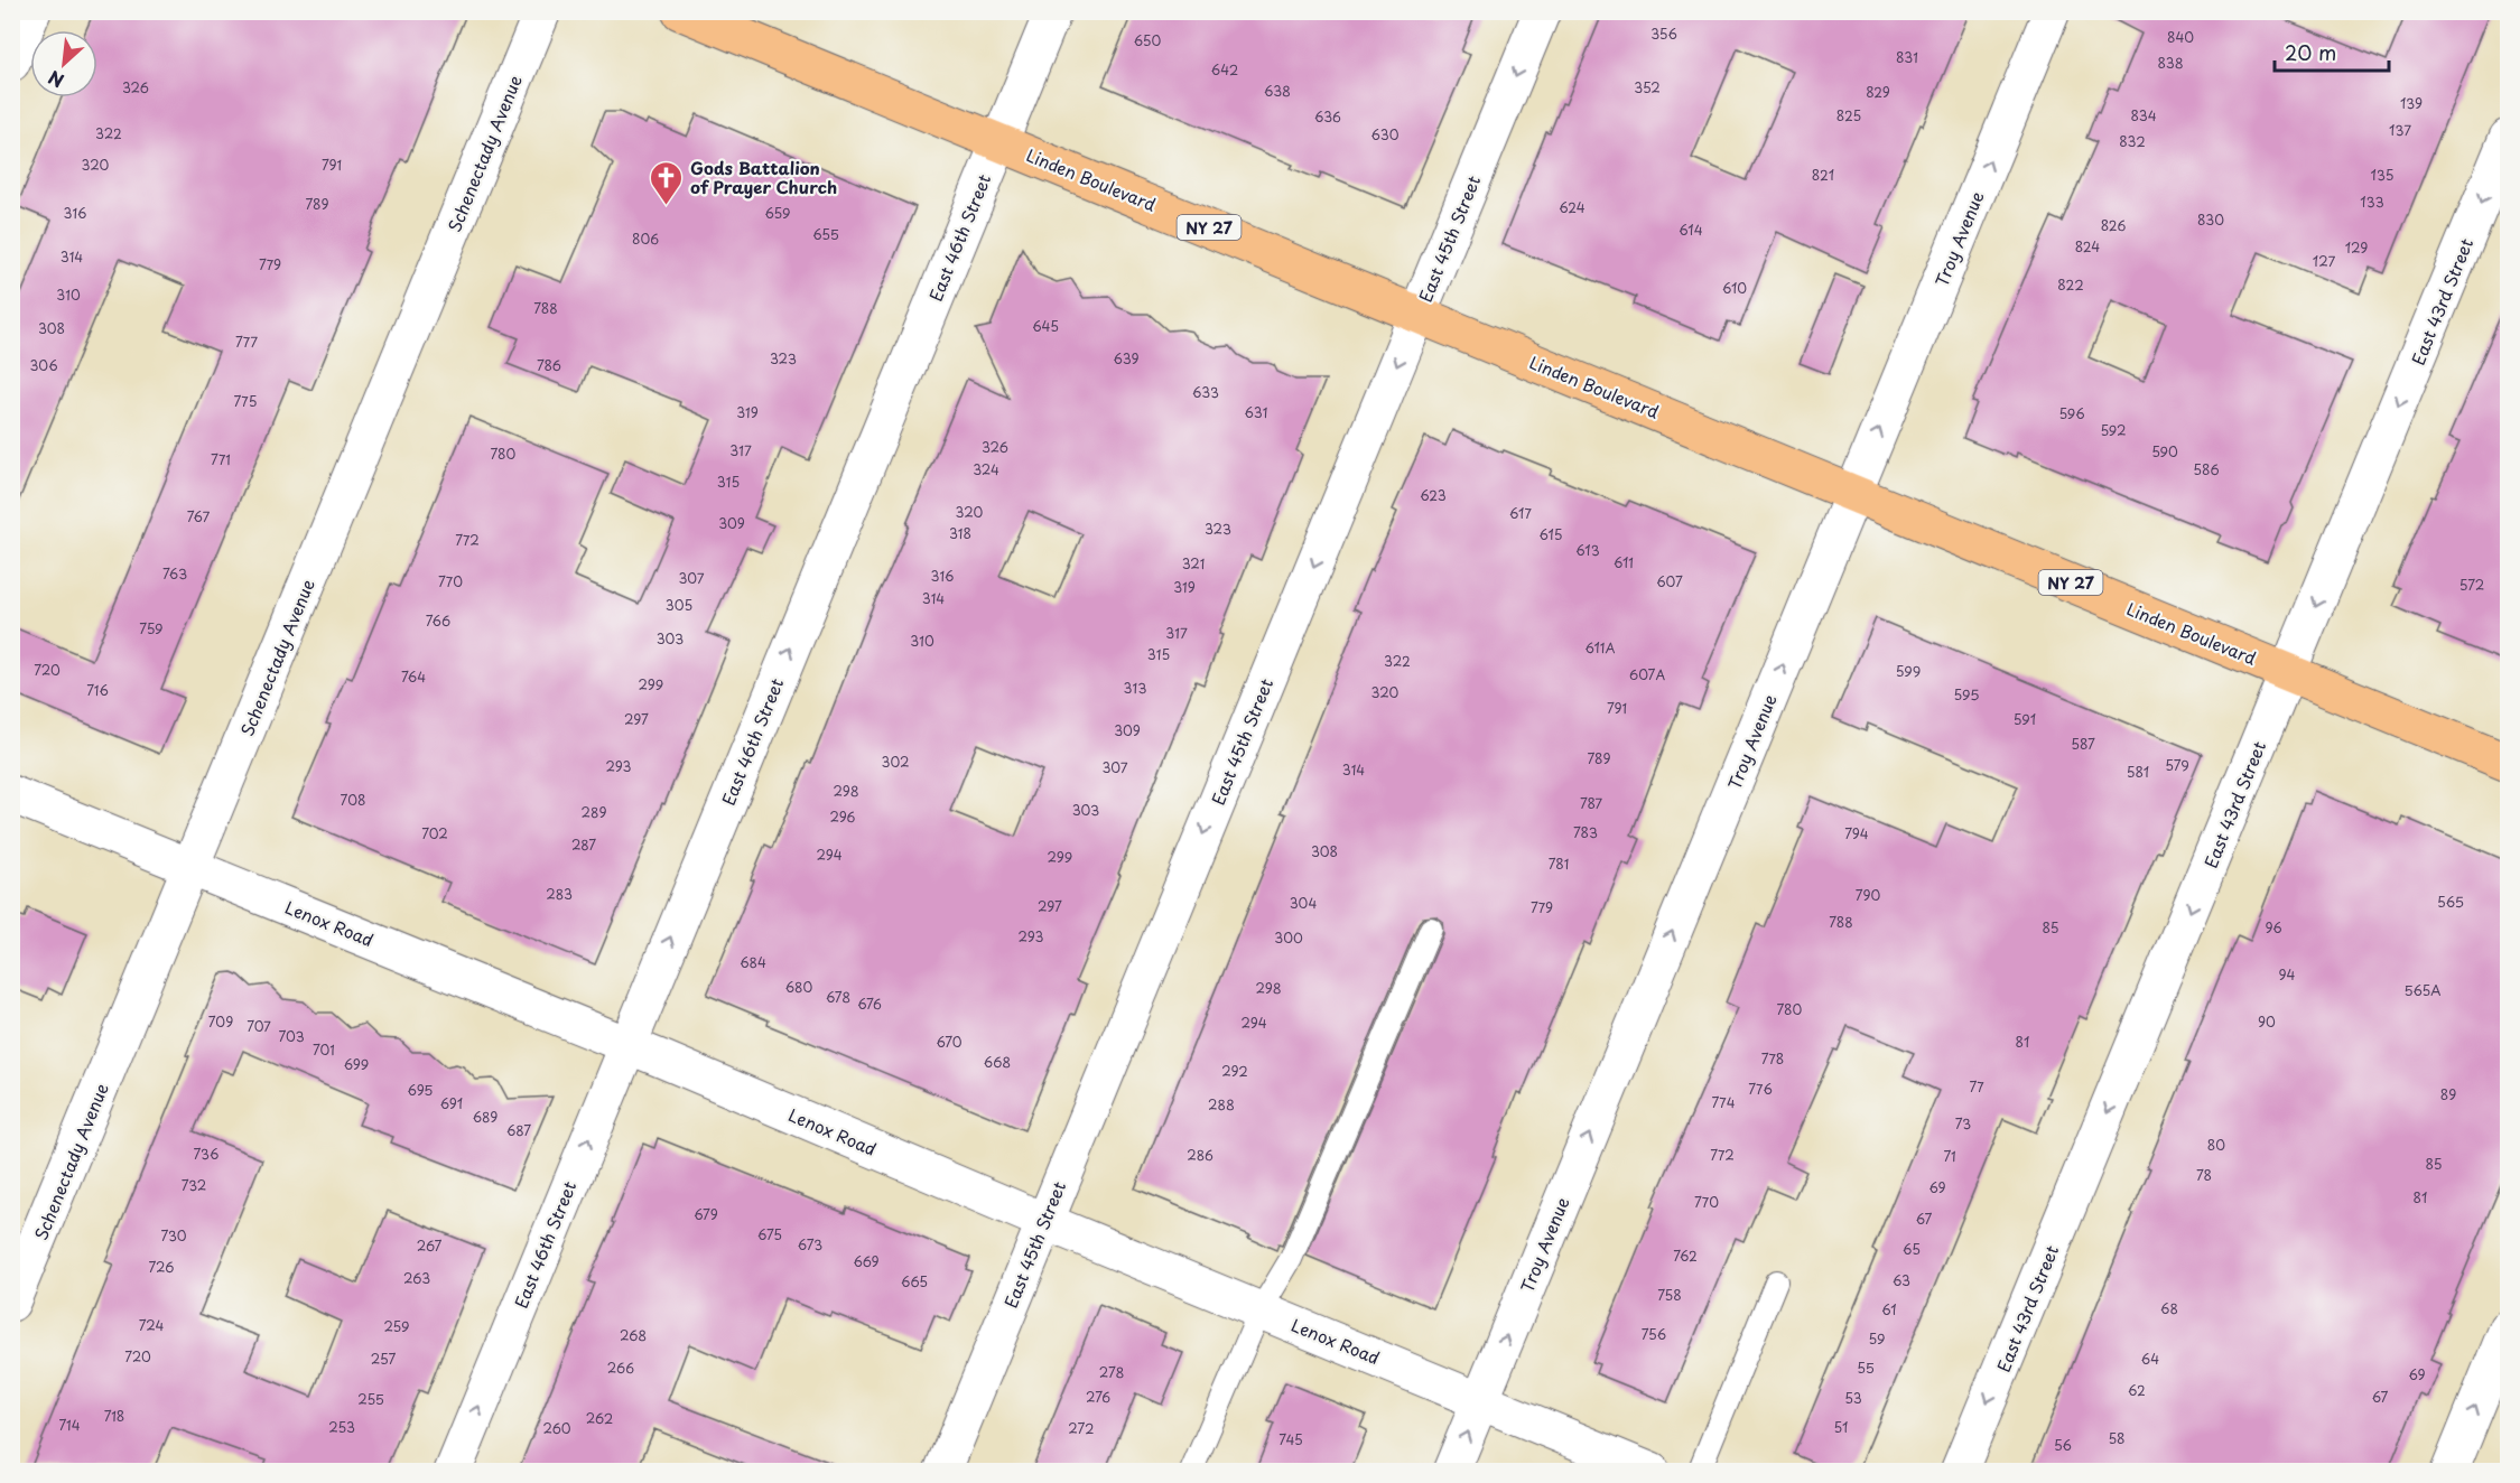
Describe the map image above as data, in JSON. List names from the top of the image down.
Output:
{
  "streets": {
    "highway": ["Linden Boulevard", "NY 27"],
    "street": [
      "Schenectady Avenue",
      "East 46th Street",
      "East 45th Street",
      "Troy Avenue",
      "East 43rd Street",
      "Lenox Road"
    ]
  },
  "crossings": [
    ["Schenectady Avenue", "Lenox Road"],
    ["Linden Boulevard", "East 46th Street"],
    ["Linden Boulevard", "East 45th Street"],
    ["Linden Boulevard", "Troy Avenue"],
    ["Linden Boulevard", "East 43rd Street"],
    ["East 46th Street", "Lenox Road"],
    ["East 45th Street", "Lenox Road"],
    ["Troy Avenue", "Lenox Road"]
  ],
  "one_way": [
    "East 46th Street",
    "East 45th Street",
    "Troy Avenue",
    "East 43rd Street"
  ],
  "places": {
    "church": ["Gods Battalion of Prayer Church"]
  },
  "house_numbers": [
    "356",
    "840",
    "650",
    "831",
    "838",
    "642",
    "326",
    "352",
    "638",
    "829",
    "139",
    "825",
    "834",
    "636",
    "137",
    "322",
    "630",
    "832",
    "320",
    "791",
    "821",
    "135",
    "133",
    "789",
    "624",
    "316",
    "659",
    "830",
    "826",
    "614",
    "655",
    "806",
    "824",
    "129",
    "314",
    "127",
    "779",
    "822",
    "610",
    "310",
    "788",
    "645",
    "308",
    "777",
    "323",
    "639",
    "306",
    "786",
    "633",
    "775",
    "319",
    "631",
    "596",
    "592",
    "326",
    "317",
    "590",
    "780",
    "771",
    "324",
    "586",
    "315",
    "623",
    "320",
    "617",
    "767",
    "309",
    "323",
    "318",
    "615",
    "772",
    "613",
    "611",
    "321",
    "763",
    "316",
    "307",
    "770",
    "607",
    "572",
    "319",
    "314",
    "305",
    "766",
    "759",
    "317",
    "303",
    "310",
    "611A",
    "315",
    "322",
    "720",
    "599",
    "607A",
    "764",
    "299",
    "313",
    "716",
    "320",
    "595",
    "791",
    "297",
    "591",
    "309",
    "587",
    "789",
    "302",
    "579",
    "293",
    "307",
    "314",
    "581",
    "298",
    "708",
    "787",
    "303",
    "289",
    "296",
    "783",
    "702",
    "794",
    "287",
    "308",
    "294",
    "299",
    "781",
    "283",
    "790",
    "565",
    "304",
    "297",
    "779",
    "788",
    "85",
    "96",
    "293",
    "300",
    "684",
    "94",
    "680",
    "298",
    "565A",
    "678",
    "676",
    "780",
    "709",
    "90",
    "294",
    "707",
    "703",
    "670",
    "81",
    "701",
    "778",
    "668",
    "699",
    "292",
    "77",
    "776",
    "695",
    "89",
    "774",
    "691",
    "288",
    "689",
    "73",
    "687",
    "80",
    "736",
    "286",
    "772",
    "71",
    "85",
    "78",
    "732",
    "69",
    "81",
    "770",
    "679",
    "67",
    "675",
    "730",
    "673",
    "267",
    "65",
    "762",
    "669",
    "726",
    "263",
    "63",
    "665",
    "758",
    "68",
    "61",
    "724",
    "259",
    "756",
    "268",
    "59",
    "720",
    "257",
    "64",
    "266",
    "55",
    "278",
    "69",
    "62",
    "276",
    "67",
    "53",
    "255",
    "718",
    "262",
    "714",
    "253",
    "51",
    "260",
    "272",
    "58",
    "745",
    "56"
  ],
  "scale_bar": "20 m",
  "north": "bottom left"
}
